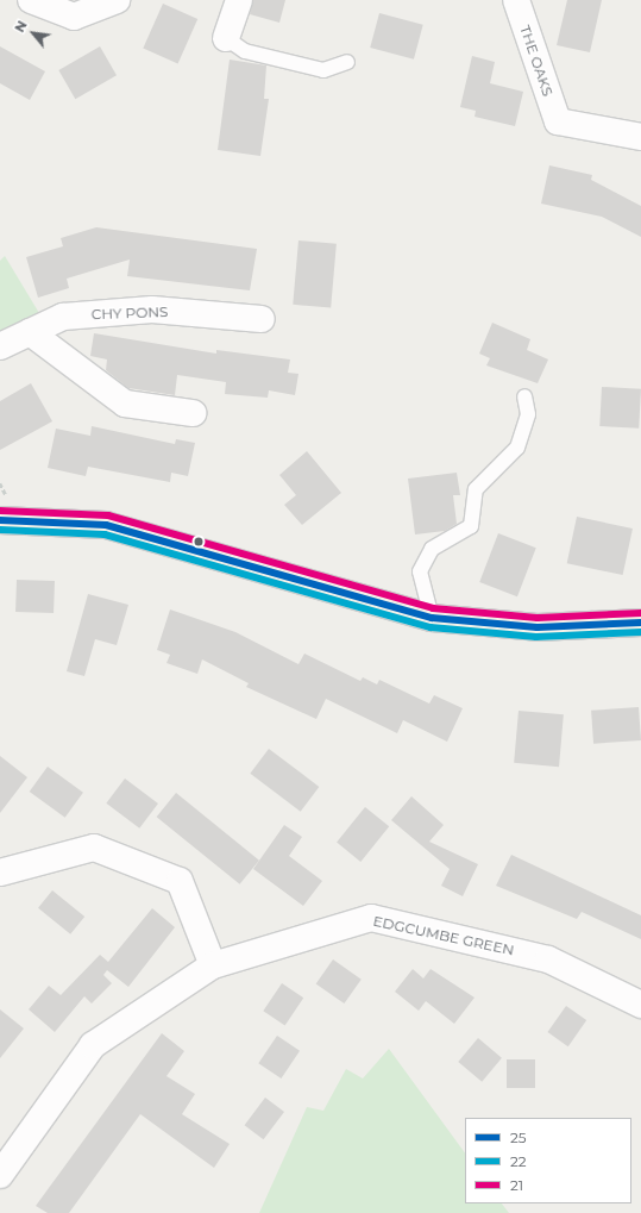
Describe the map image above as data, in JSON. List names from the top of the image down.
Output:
{
  "streets": {
    "street": ["THE OAKS", "CHY PONS", "EDGCUMBE GREEN"]
  },
  "lines": ["transit line 21", "transit line 25", "transit line 22"],
  "legend": ["25", "22", "21"],
  "north": "top left"
}
